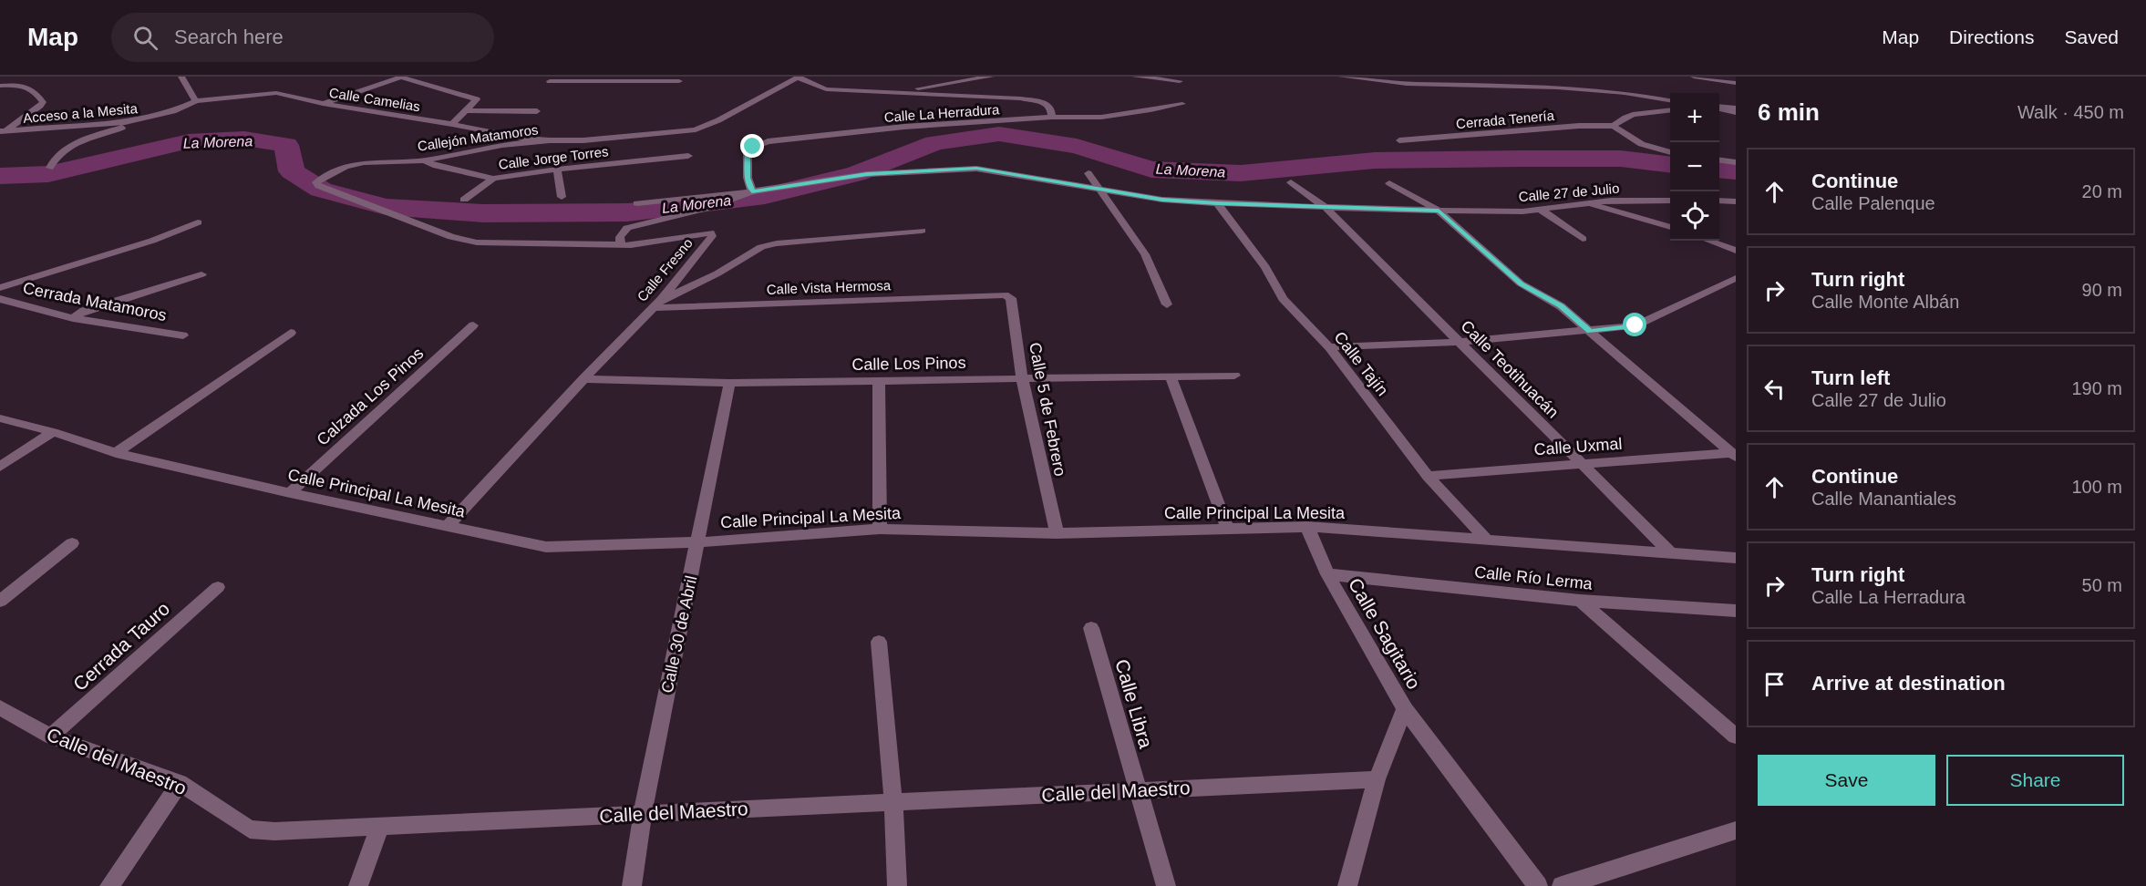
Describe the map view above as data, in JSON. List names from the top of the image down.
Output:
{
  "streets": {
    "street": [
      "Calle Camelias",
      "Acceso a la Mesita",
      "Calle La Herradura",
      "Cerrada Tenería",
      "Callejón Matamoros",
      "Calle Jorge Torres",
      "Calle 27 de Julio",
      "Calle Fresno",
      "Calle Vista Hermosa",
      "Cerrada Matamoros",
      "Calle Los Pinos",
      "Calle Tajín",
      "Calle Teotihuacán",
      "Calzada Los Pinos",
      "Calle 5 de Febrero",
      "Calle Uxmal",
      "Calle Principal La Mesita",
      "Calle Río Lerma",
      "Calle Sagitario",
      "Calle 30 de Abril",
      "Cerrada Tauro",
      "Calle Libra",
      "Calle del Maestro"
    ]
  },
  "crossings": [
    ["Calle Camelias", "Acceso a la Mesita"],
    ["Calle Camelias", "Callejón Matamoros"],
    ["Calle La Herradura", "Calle 27 de Julio"],
    ["Callejón Matamoros", "Calle Jorge Torres"],
    ["Callejón Matamoros", "Calle Fresno"],
    ["Calle 27 de Julio", "Calle Tajín"],
    ["Calle 27 de Julio", "Calle Teotihuacán"],
    ["Calle Fresno", "Calle Vista Hermosa"],
    ["Calle Fresno", "Calle Los Pinos"],
    ["Calle Fresno", "Calle Principal La Mesita"],
    ["Calle Vista Hermosa", "Calle 5 de Febrero"],
    ["Calle Los Pinos", "Calle 5 de Febrero"],
    ["Calle Los Pinos", "Calle 30 de Abril"],
    ["Calle Tajín", "Calle Uxmal"],
    ["Calle Tajín", "Calle Principal La Mesita"],
    ["Calle Teotihuacán", "Calle Uxmal"],
    ["Calle Teotihuacán", "Calle Principal La Mesita"],
    ["Calzada Los Pinos", "Calle Principal La Mesita"],
    ["Calle 5 de Febrero", "Calle Principal La Mesita"],
    ["Calle Principal La Mesita", "Calle Sagitario"],
    ["Calle Principal La Mesita", "Calle 30 de Abril"],
    ["Calle Río Lerma", "Calle Sagitario"],
    ["Calle Sagitario", "Calle del Maestro"],
    ["Calle 30 de Abril", "Calle del Maestro"],
    ["Cerrada Tauro", "Calle del Maestro"],
    ["Calle Libra", "Calle del Maestro"]
  ],
  "water": ["La Morena"],
  "page": {
    "header": "Map",
    "search": "Search here",
    "nav": ["Map", "Directions", "Saved"],
    "heading": ["6 min", "Walk · 450 m"],
    "map_buttons": ["+", "−"],
    "list": [
      ["Continue", "Calle Palenque", "20 m"],
      ["Turn right", "Calle Monte Albán", "90 m"],
      ["Turn left", "Calle 27 de Julio", "190 m"],
      ["Continue", "Calle Manantiales", "100 m"],
      ["Turn right", "Calle La Herradura", "50 m"],
      "Arrive at destination"
    ],
    "buttons": ["Save", "Share"]
  }
}
